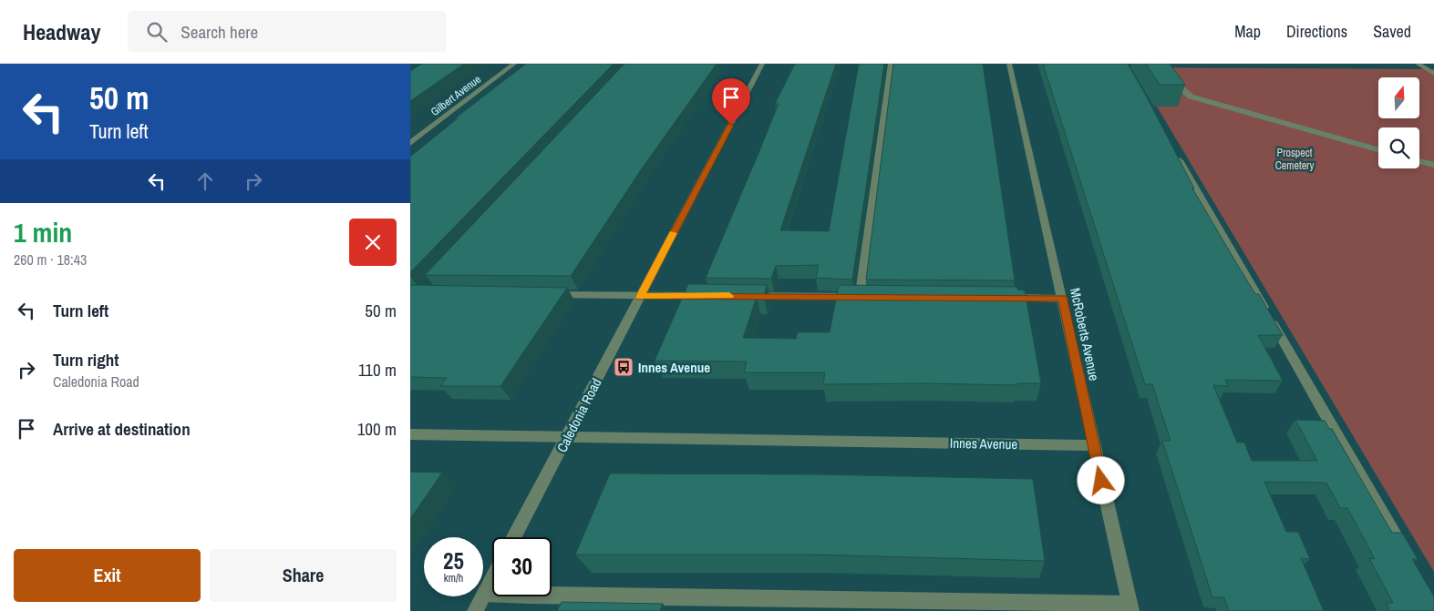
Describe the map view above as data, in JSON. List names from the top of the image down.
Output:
{
  "streets": {
    "street": [
      "Gilbert Avenue",
      "McRoberts Avenue",
      "Caledonia Road",
      "Innes Avenue"
    ]
  },
  "crossings": [
    ["McRoberts Avenue", "Innes Avenue"],
    ["Caledonia Road", "Innes Avenue"]
  ],
  "parks": ["Prospect Cemetery"],
  "places": {
    "bus stop": ["Innes Avenue"]
  },
  "north": "top",
  "page": {
    "header": "Headway",
    "search": "Search here",
    "nav": ["Map", "Directions", "Saved"],
    "turn": ["50 m", "Turn left"],
    "heading": ["1 min", "260 m · 18:43"],
    "list": [
      {
        "name": "Turn left",
        "value": "50 m"
      },
      {
        "name": "Turn right",
        "note": "Caledonia Road",
        "value": "110 m"
      },
      {
        "name": "Arrive at destination",
        "value": "100 m"
      }
    ],
    "speed": "25 km/h",
    "limit": "30",
    "buttons": ["Exit", "Share"]
  }
}
